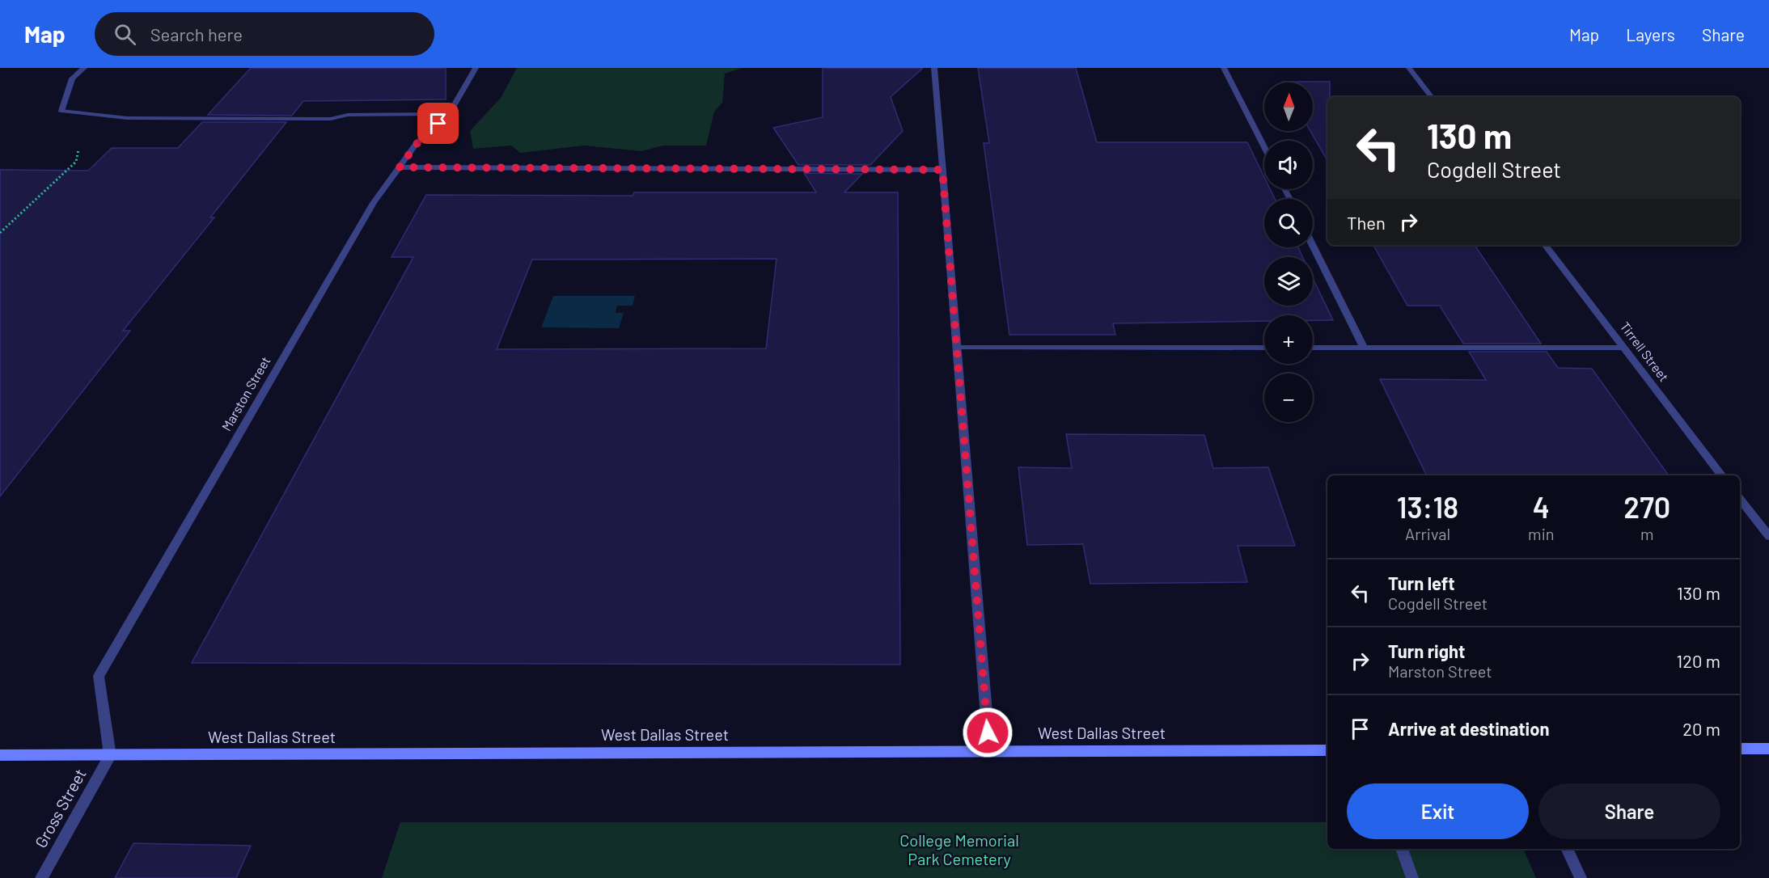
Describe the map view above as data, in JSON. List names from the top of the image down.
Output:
{
  "streets": {
    "main road": ["West Dallas Street"],
    "street": ["Tirrell Street", "Marston Street", "Gross Street"]
  },
  "crossings": [
    ["Marston Street", "West Dallas Street"],
    ["Marston Street", "Gross Street"],
    ["West Dallas Street", "Gross Street"]
  ],
  "parks": ["College Memorial Park Cemetery"],
  "north": "top",
  "page": {
    "header": "Map",
    "search": "Search here",
    "nav": ["Map", "Layers", "Share"],
    "map_buttons": ["+", "−"],
    "turn": ["130 m", "Cogdell Street"],
    "then": "Then",
    "eta": [
      "13:18",
      "Arrival",
      "4",
      "min",
      "270",
      "m"
    ],
    "list": [
      {
        "name": "Turn left",
        "note": "Cogdell Street",
        "value": "130 m"
      },
      {
        "name": "Turn right",
        "note": "Marston Street",
        "value": "120 m"
      },
      {
        "name": "Arrive at destination",
        "value": "20 m"
      }
    ],
    "buttons": ["Exit", "Share"]
  }
}
